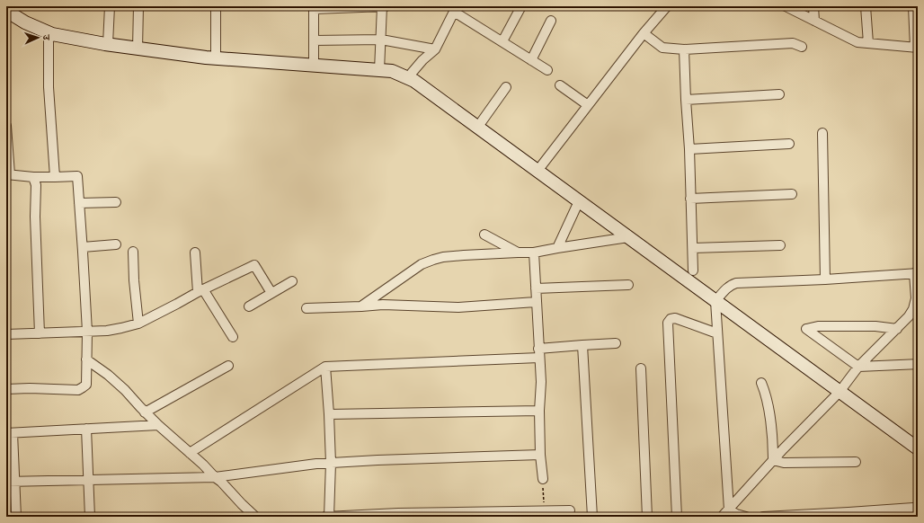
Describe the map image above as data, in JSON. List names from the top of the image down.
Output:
{
  "north": "right"
}
